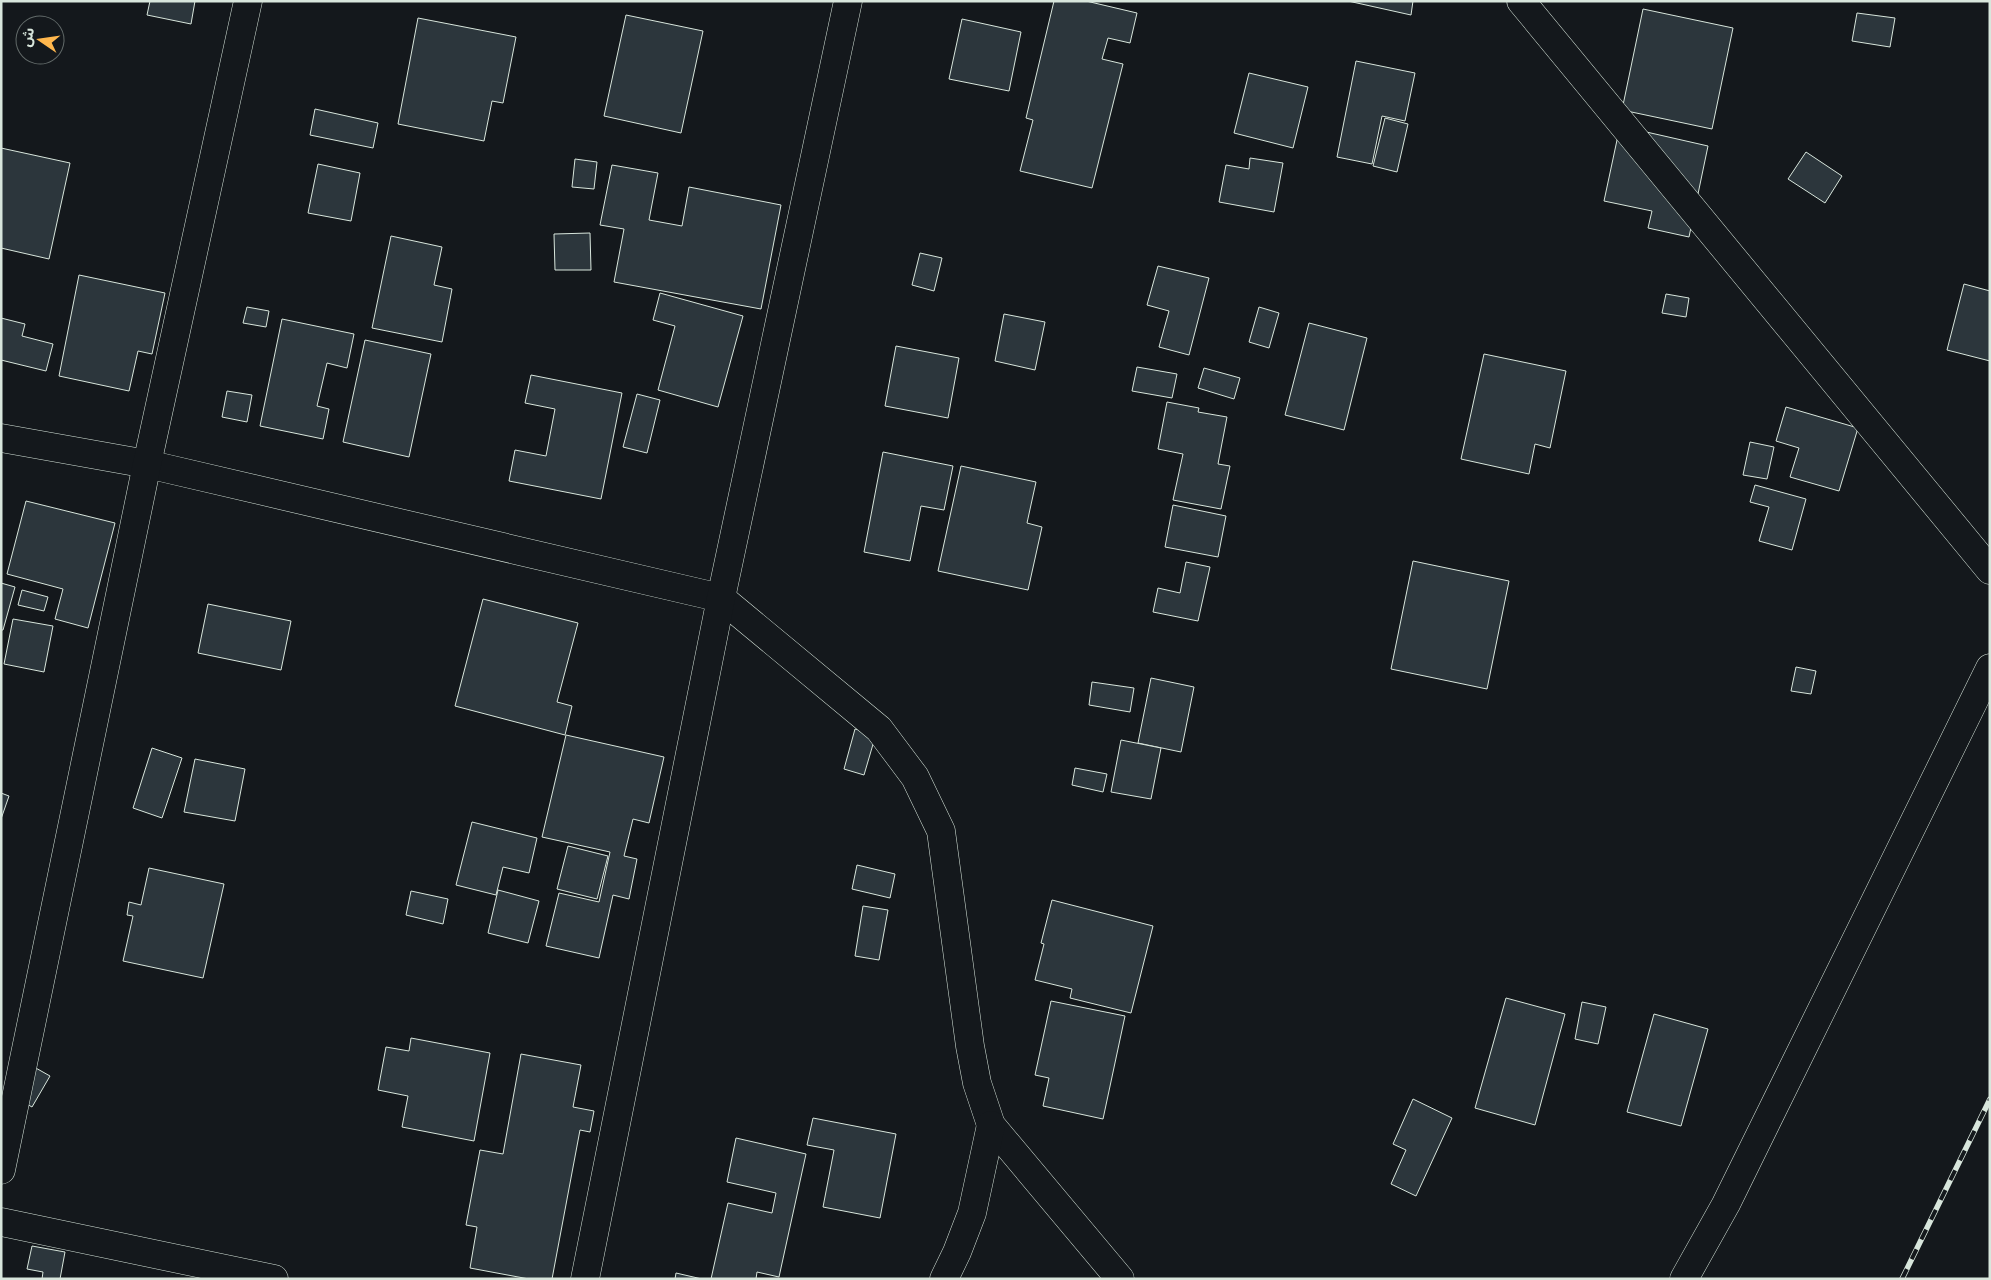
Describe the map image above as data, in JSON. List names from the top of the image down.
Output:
{
  "north": "left"
}
